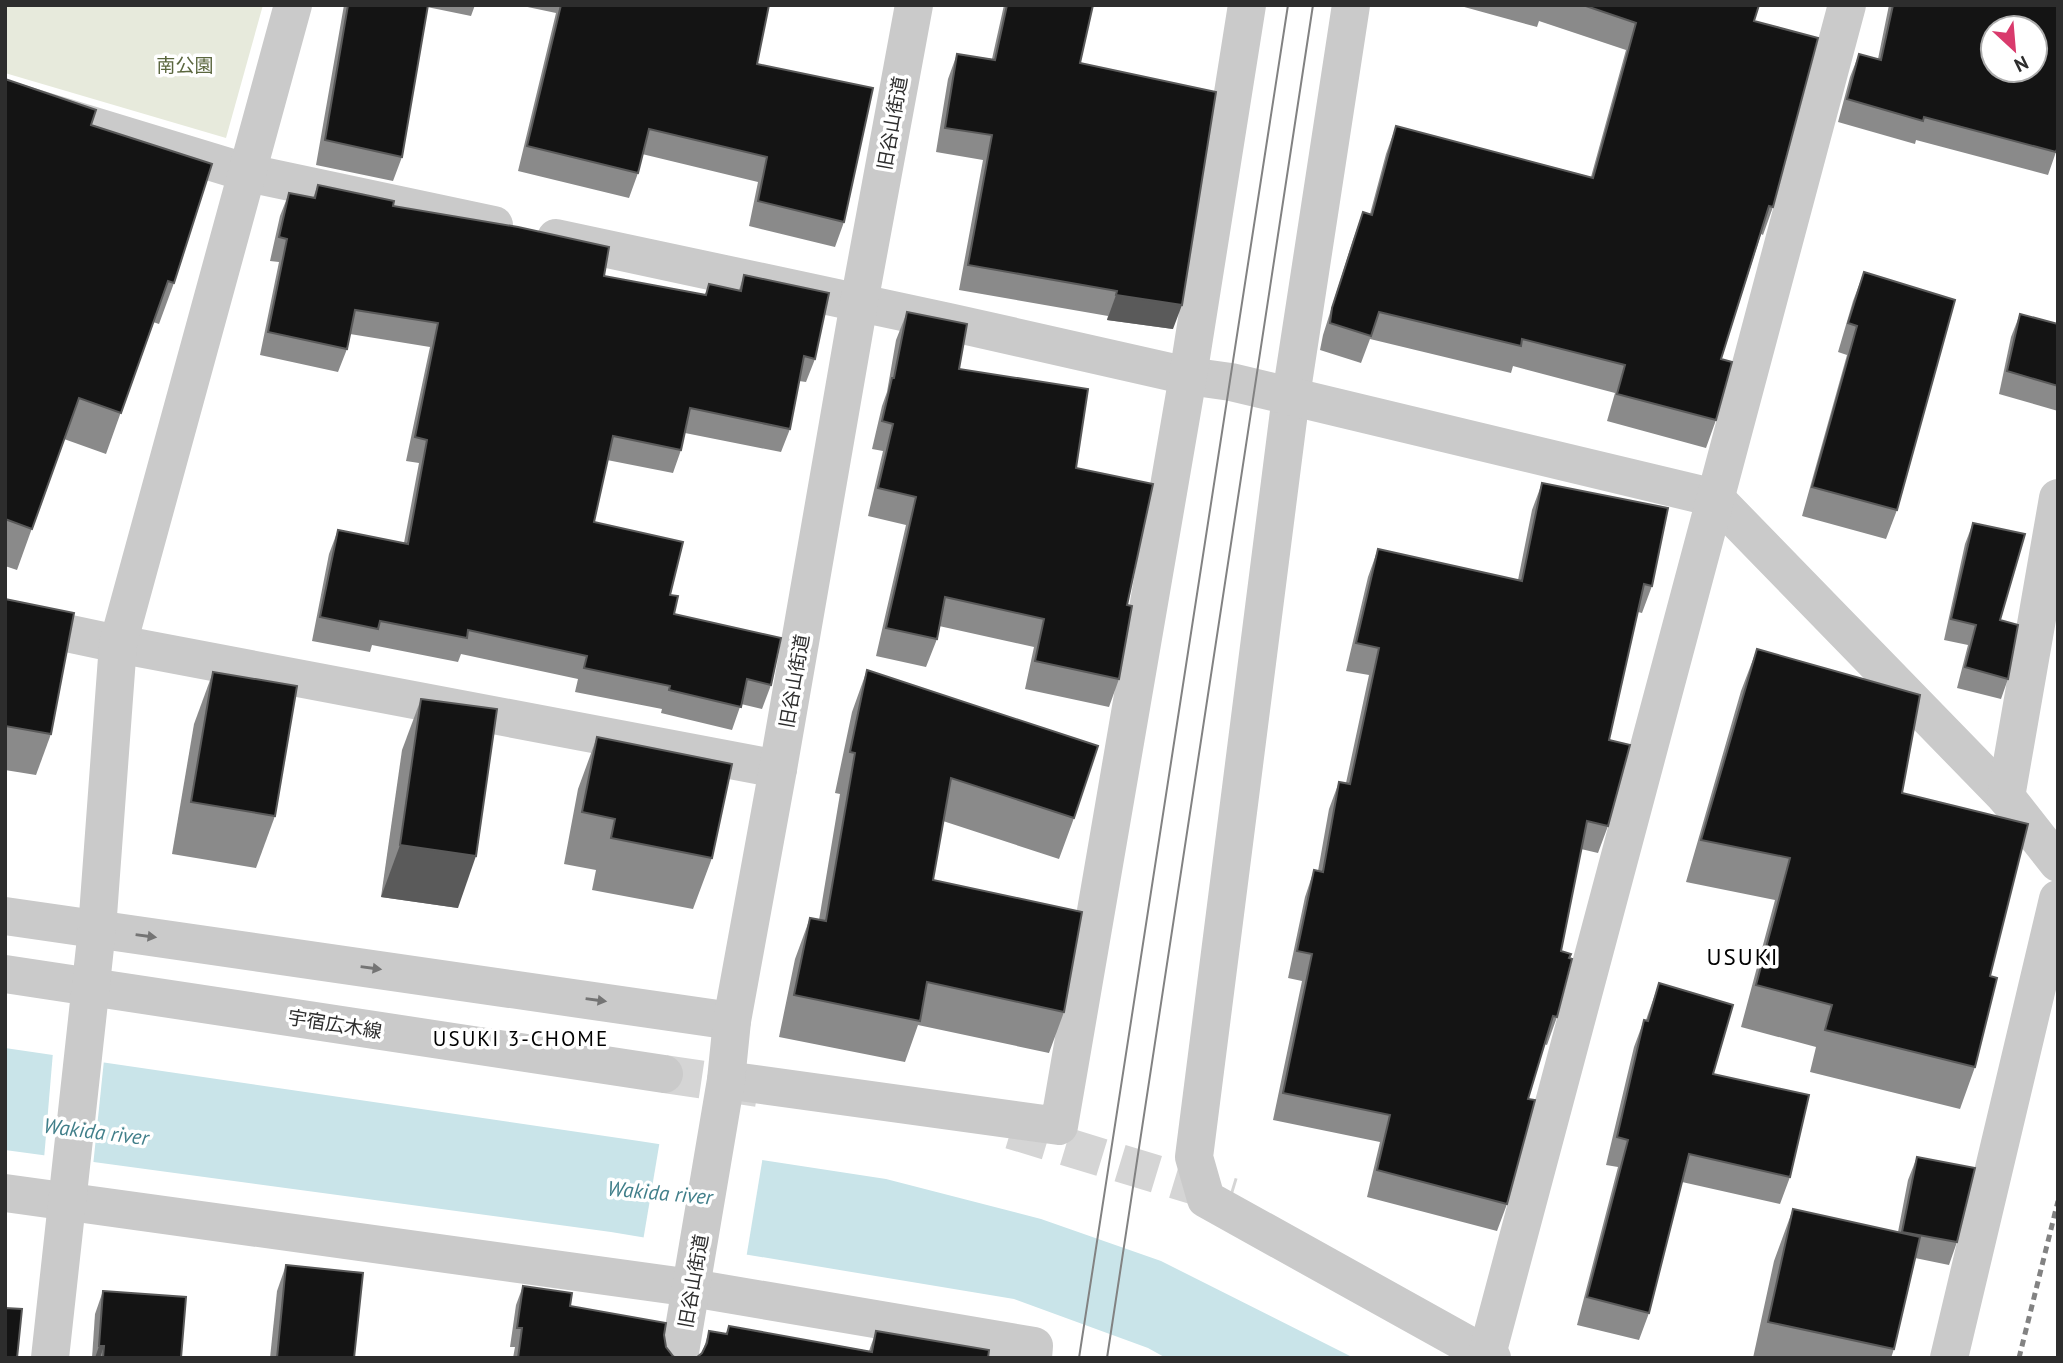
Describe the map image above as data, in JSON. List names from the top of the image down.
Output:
{
  "streets": {
    "street": ["旧谷山街道", "宇宿広木線"]
  },
  "districts": ["USUKI", "USUKI 3-CHOME"],
  "water": ["Wakida river"],
  "parks": ["南公園"],
  "north": "bottom right"
}
